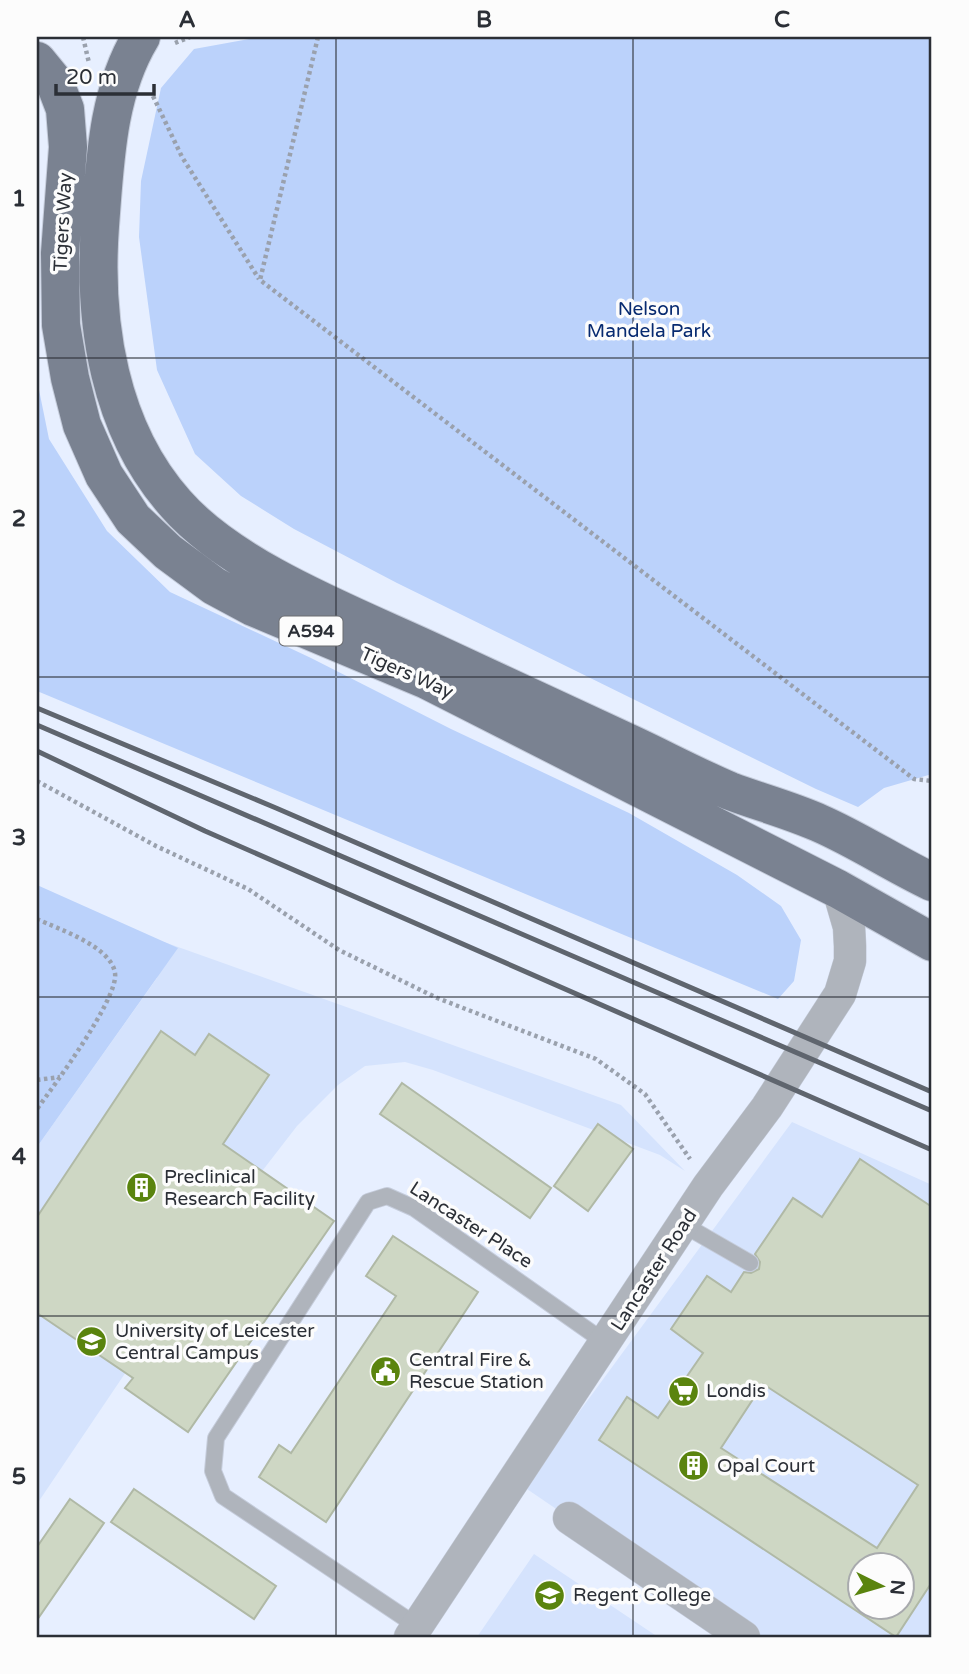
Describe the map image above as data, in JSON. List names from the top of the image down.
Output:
{
  "streets": {
    "main road": ["Tigers Way", "A594"],
    "street": ["Lancaster Road"],
    "lane": ["Lancaster Place"]
  },
  "crossings": [
    ["Tigers Way", "Lancaster Road"],
    ["Lancaster Place", "Lancaster Road"]
  ],
  "parks": ["Nelson Mandela Park"],
  "places": {
    "building": ["Preclinical Research Facility", "Opal Court"],
    "school or university": ["University of Leicester Central Campus", "Regent College"],
    "public building": ["Central Fire & Rescue Station"],
    "supermarket": ["Londis"]
  },
  "scale_bar": "20 m",
  "north": "right",
  "grid": {
    "columns": ["A", "B", "C"],
    "rows": [
      "1",
      "2",
      "3",
      "4",
      "5"
    ]
  }
}
